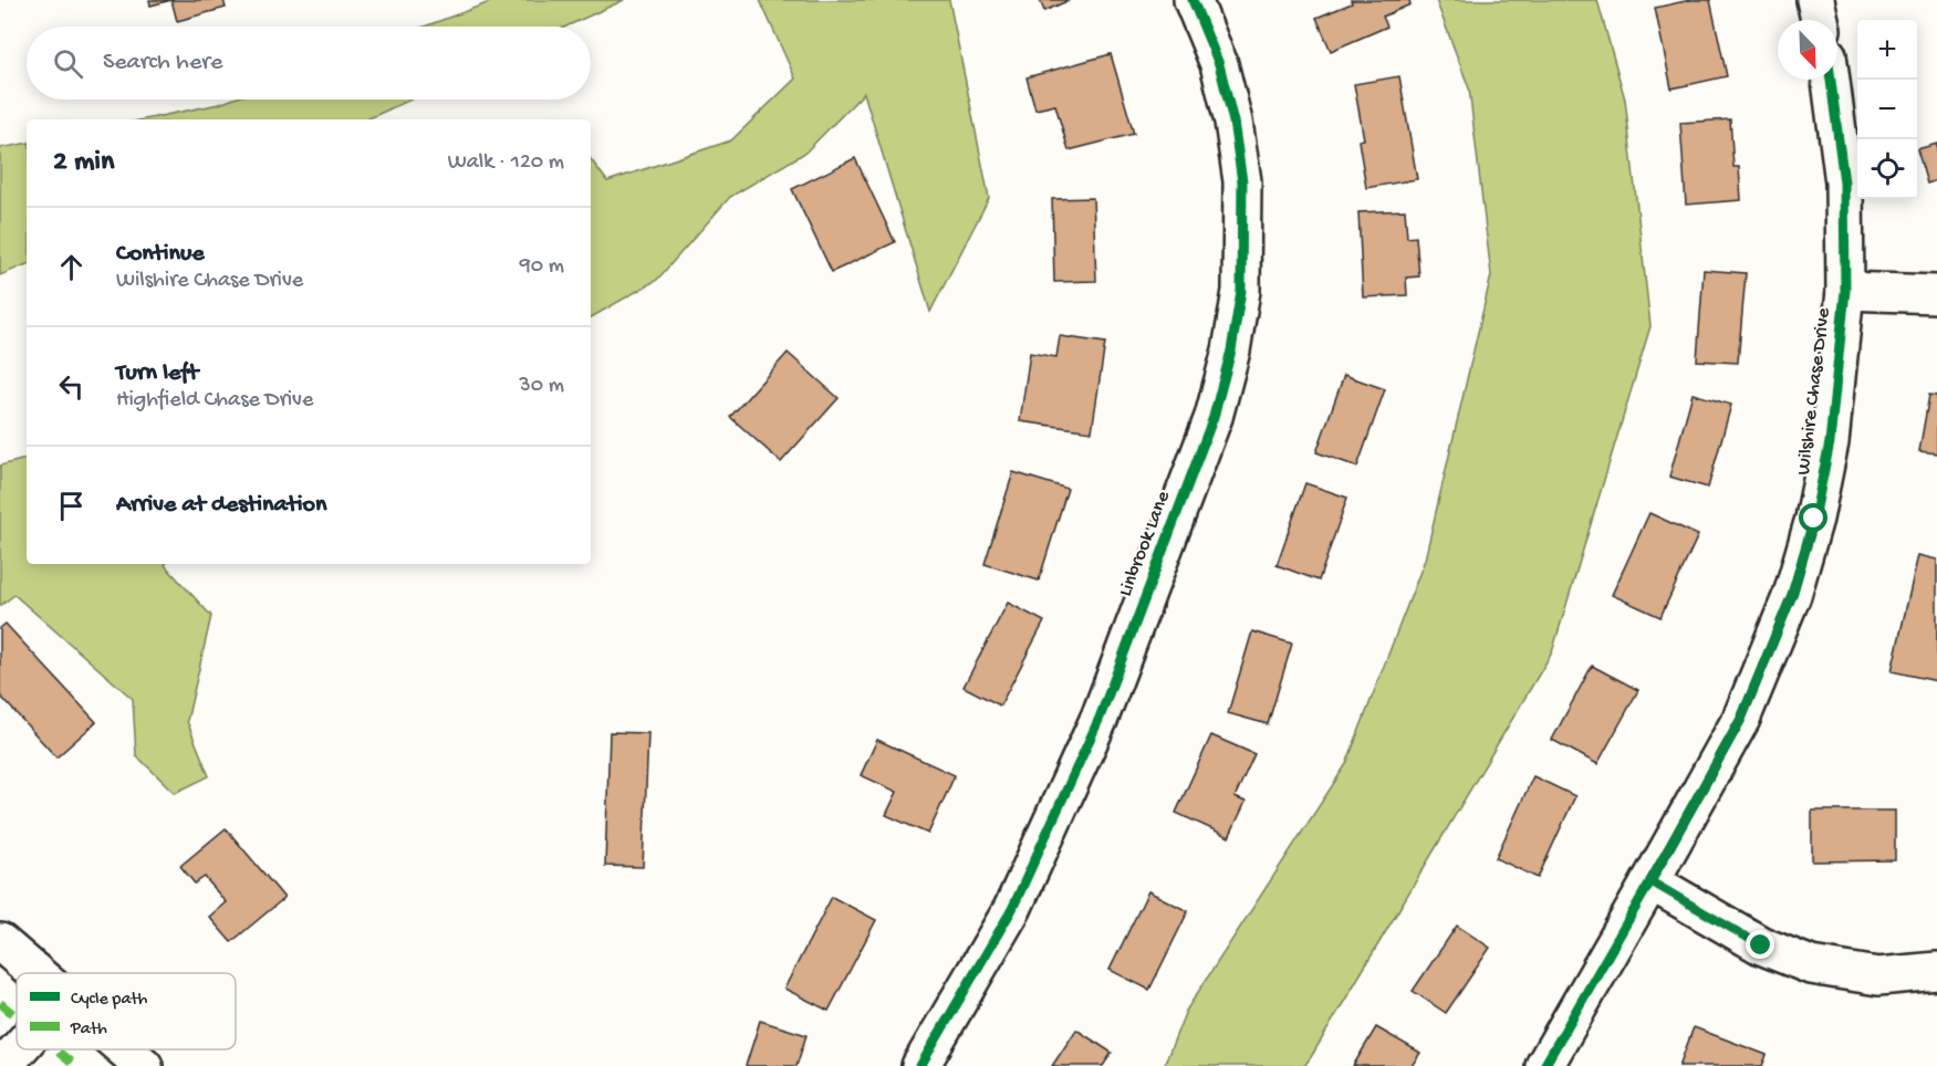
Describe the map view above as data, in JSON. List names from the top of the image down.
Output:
{
  "streets": {
    "street": ["Wilshire Chase Drive", "Linbrook Lane"]
  },
  "legend": ["Cycle path", "Path"],
  "north": "bottom right",
  "page": {
    "map_buttons": ["+", "−"],
    "search": "Search here",
    "heading": ["2 min", "Walk · 120 m"],
    "list": [
      ["Continue", "Wilshire Chase Drive", "90 m"],
      ["Turn left", "Highfield Chase Drive", "30 m"],
      "Arrive at destination"
    ]
  }
}
